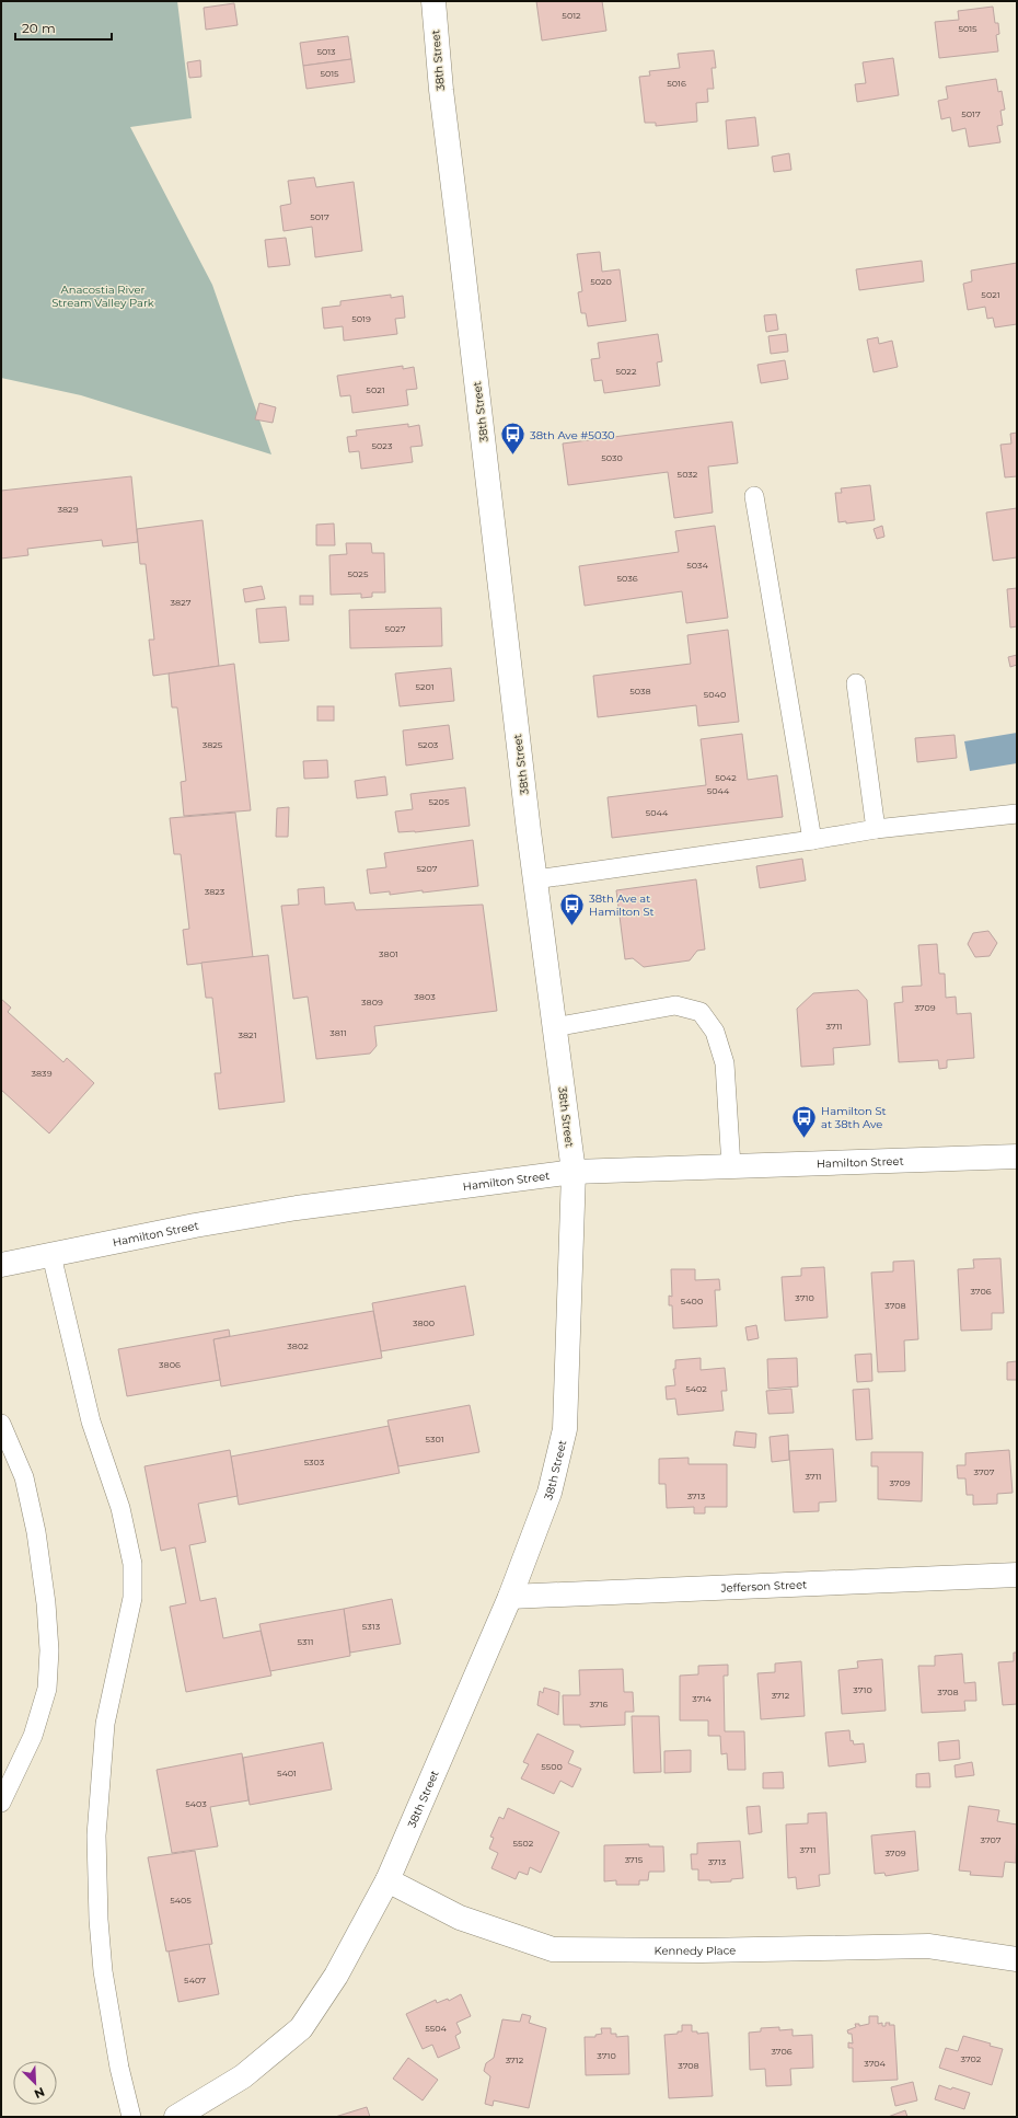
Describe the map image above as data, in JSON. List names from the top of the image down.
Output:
{
  "streets": {
    "street": [
      "38th Street",
      "Hamilton Street",
      "Jefferson Street",
      "Kennedy Place"
    ]
  },
  "crossings": [
    ["38th Street", "Hamilton Street"],
    ["38th Street", "Jefferson Street"],
    ["38th Street", "Kennedy Place"]
  ],
  "parks": ["Anacostia River Stream Valley Park"],
  "places": {
    "bus stop": ["38th Ave #5030", "38th Ave at Hamilton St", "Hamilton St at 38th Ave"]
  },
  "house_numbers": [
    "5012",
    "5015",
    "5013",
    "5015",
    "5016",
    "5017",
    "5017",
    "5020",
    "5021",
    "5019",
    "5022",
    "5021",
    "5023",
    "5030",
    "5032",
    "3829",
    "5034",
    "5025",
    "5036",
    "3827",
    "5027",
    "5201",
    "5038",
    "5040",
    "3825",
    "5203",
    "5042",
    "5044",
    "5205",
    "5044",
    "5207",
    "3823",
    "3801",
    "3803",
    "3809",
    "3709",
    "3711",
    "3811",
    "3821",
    "3839",
    "3706",
    "3710",
    "5400",
    "3708",
    "3800",
    "3802",
    "3806",
    "5402",
    "5301",
    "5303",
    "3707",
    "3711",
    "3709",
    "3713",
    "5313",
    "5311",
    "3710",
    "3708",
    "3712",
    "3714",
    "3716",
    "5500",
    "5401",
    "5403",
    "3707",
    "5502",
    "3711",
    "3709",
    "3715",
    "3713",
    "5405",
    "5407",
    "5504",
    "3706",
    "3710",
    "3702",
    "3712",
    "3704",
    "3708"
  ],
  "scale_bar": "20 m",
  "north": "bottom right"
}
